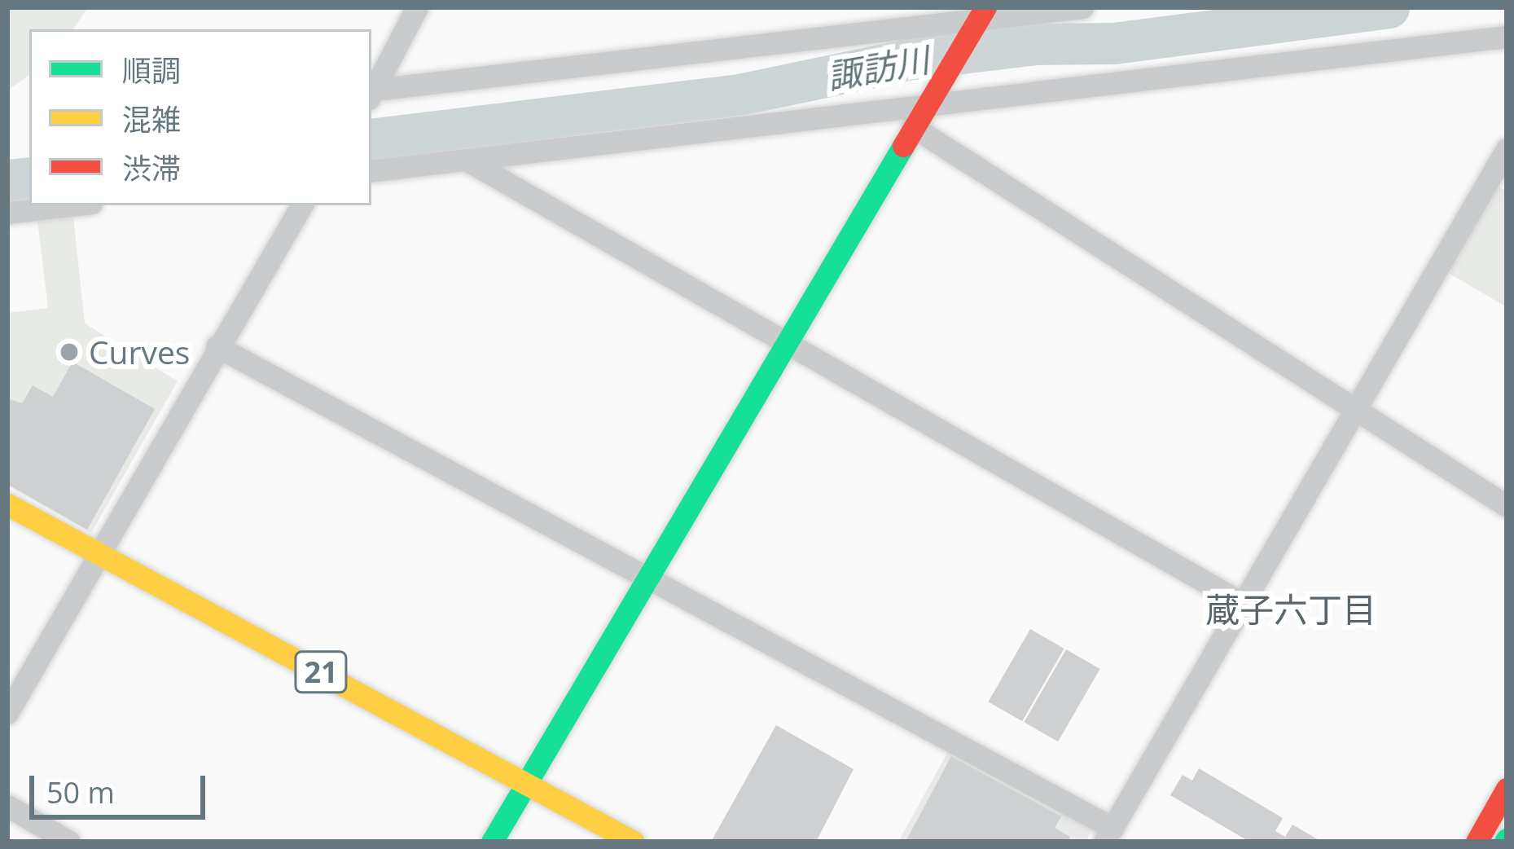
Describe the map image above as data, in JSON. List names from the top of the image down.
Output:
{
  "streets": {
    "street": ["21"]
  },
  "districts": ["蔵子六丁目"],
  "water": ["諏訪川"],
  "places": ["Curves"],
  "legend": ["順調", "混雑", "渋滞"],
  "scale_bar": "50 m"
}
